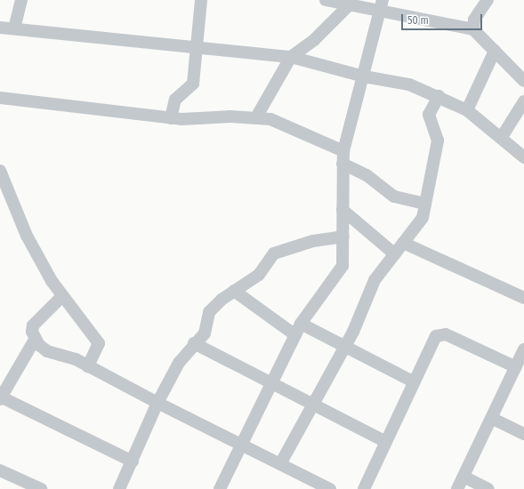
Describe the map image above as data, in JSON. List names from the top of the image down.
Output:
{
  "scale_bar": "50 m"
}
